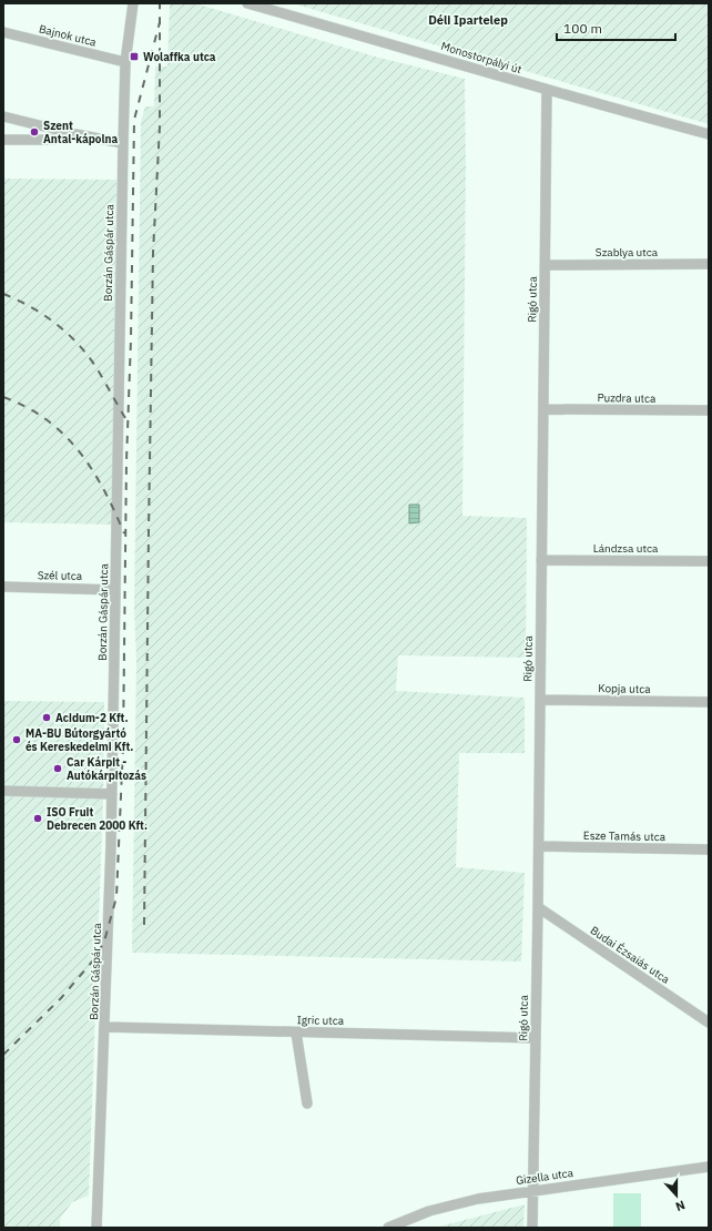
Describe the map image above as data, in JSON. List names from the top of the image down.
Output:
{
  "streets": {
    "street": [
      "Bajnok utca",
      "Monostorpályi út",
      "Szablya utca",
      "Borzán Gáspár utca",
      "Rigó utca",
      "Puzdra utca",
      "Lándzsa utca",
      "Szél utca",
      "Kopja utca",
      "Esze Tamás utca",
      "Budai Ézsaiás utca",
      "Igric utca",
      "Gizella utca"
    ]
  },
  "crossings": [
    ["Bajnok utca", "Borzán Gáspár utca"],
    ["Monostorpályi út", "Rigó utca"],
    ["Szablya utca", "Rigó utca"],
    ["Borzán Gáspár utca", "Szél utca"],
    ["Borzán Gáspár utca", "Igric utca"],
    ["Rigó utca", "Puzdra utca"],
    ["Rigó utca", "Lándzsa utca"],
    ["Rigó utca", "Kopja utca"],
    ["Rigó utca", "Esze Tamás utca"],
    ["Rigó utca", "Budai Ézsaiás utca"],
    ["Rigó utca", "Igric utca"],
    ["Rigó utca", "Gizella utca"]
  ],
  "districts": ["Déli Ipartelep"],
  "places": {
    "transit": ["Wolaffka utca"],
    "other": [
      "Szent Antal-kápolna",
      "Acidum-2 Kft.",
      "MA-BU Bútorgyártó és Kereskedelmi Kft.",
      "Car Kárpit - Autókárpitozás",
      "ISO Fruit Debrecen 2000 Kft."
    ]
  },
  "scale_bar": "100 m",
  "north": "bottom"
}
